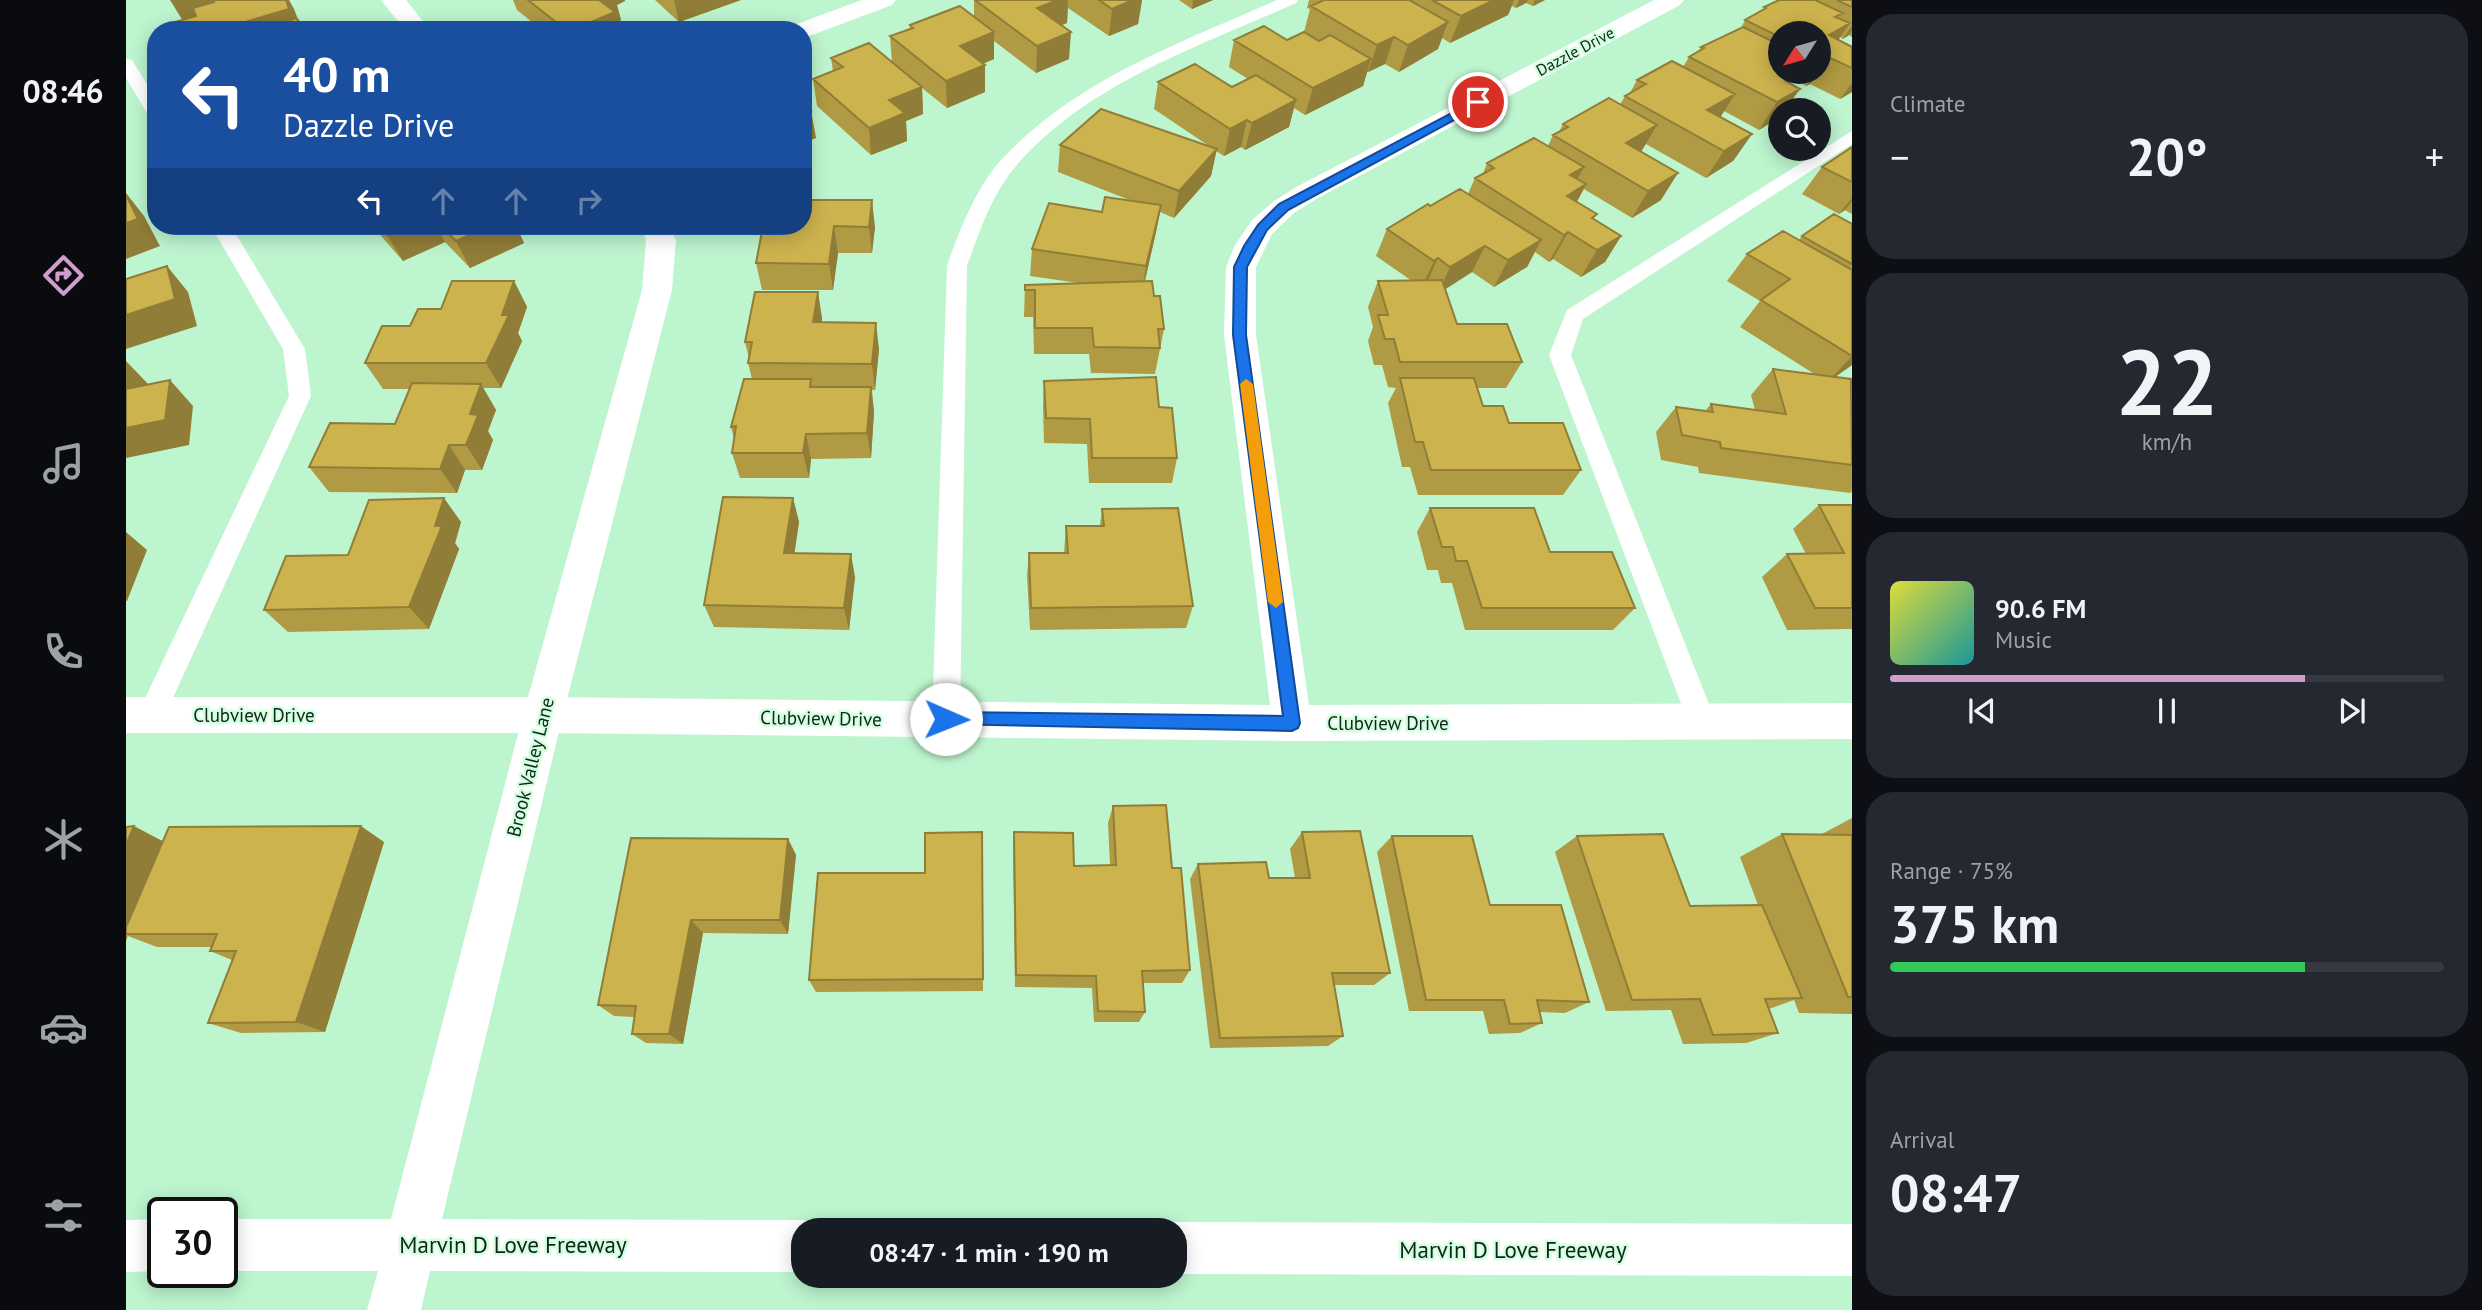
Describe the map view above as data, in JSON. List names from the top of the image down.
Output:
{
  "streets": {
    "street": [
      "Dazzle Drive",
      "Clubview Drive",
      "Brook Valley Lane",
      "Marvin D Love Freeway"
    ]
  },
  "crossings": [
    ["Dazzle Drive", "Clubview Drive"],
    ["Clubview Drive", "Brook Valley Lane"],
    ["Brook Valley Lane", "Marvin D Love Freeway"]
  ],
  "north": "bottom left",
  "page": {
    "tabs": "08:46",
    "tile": [
      "Climate",
      ["22", "km/h"],
      ["Range · 75%", "375 km"],
      ["Arrival", "08:47"]
    ],
    "turn": ["40 m", "Dazzle Drive"],
    "heat": ["−", "20°", "+"],
    "song": ["90.6 FM", "Music"],
    "limit": "30",
    "trip": "08:47 · 1 min · 190 m"
  }
}
